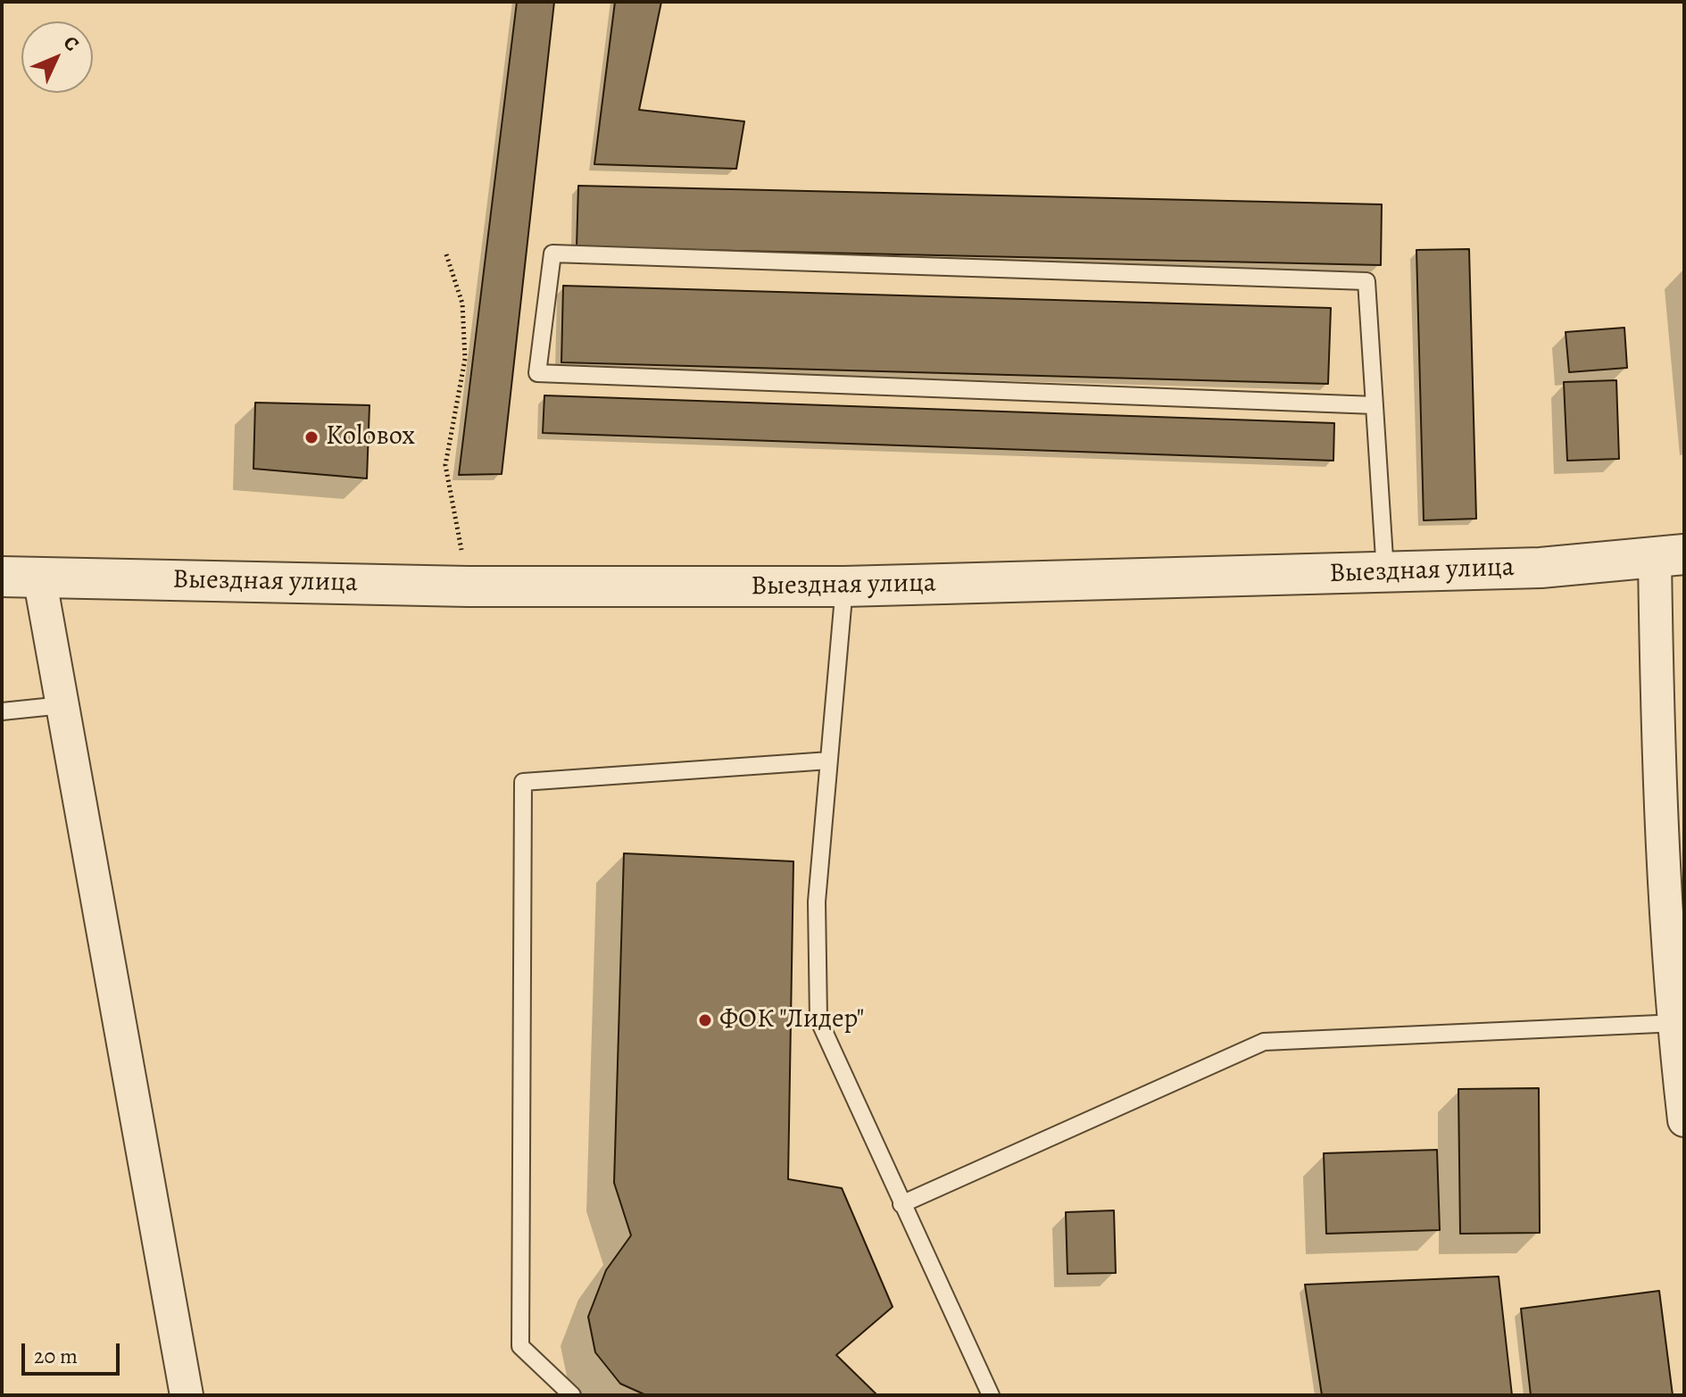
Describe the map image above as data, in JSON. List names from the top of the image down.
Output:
{
  "streets": {
    "street": ["Выездная улица"]
  },
  "places": ["Kоlовох", "ФОК \"Лидер\""],
  "scale_bar": "20 m",
  "north": "top right"
}
